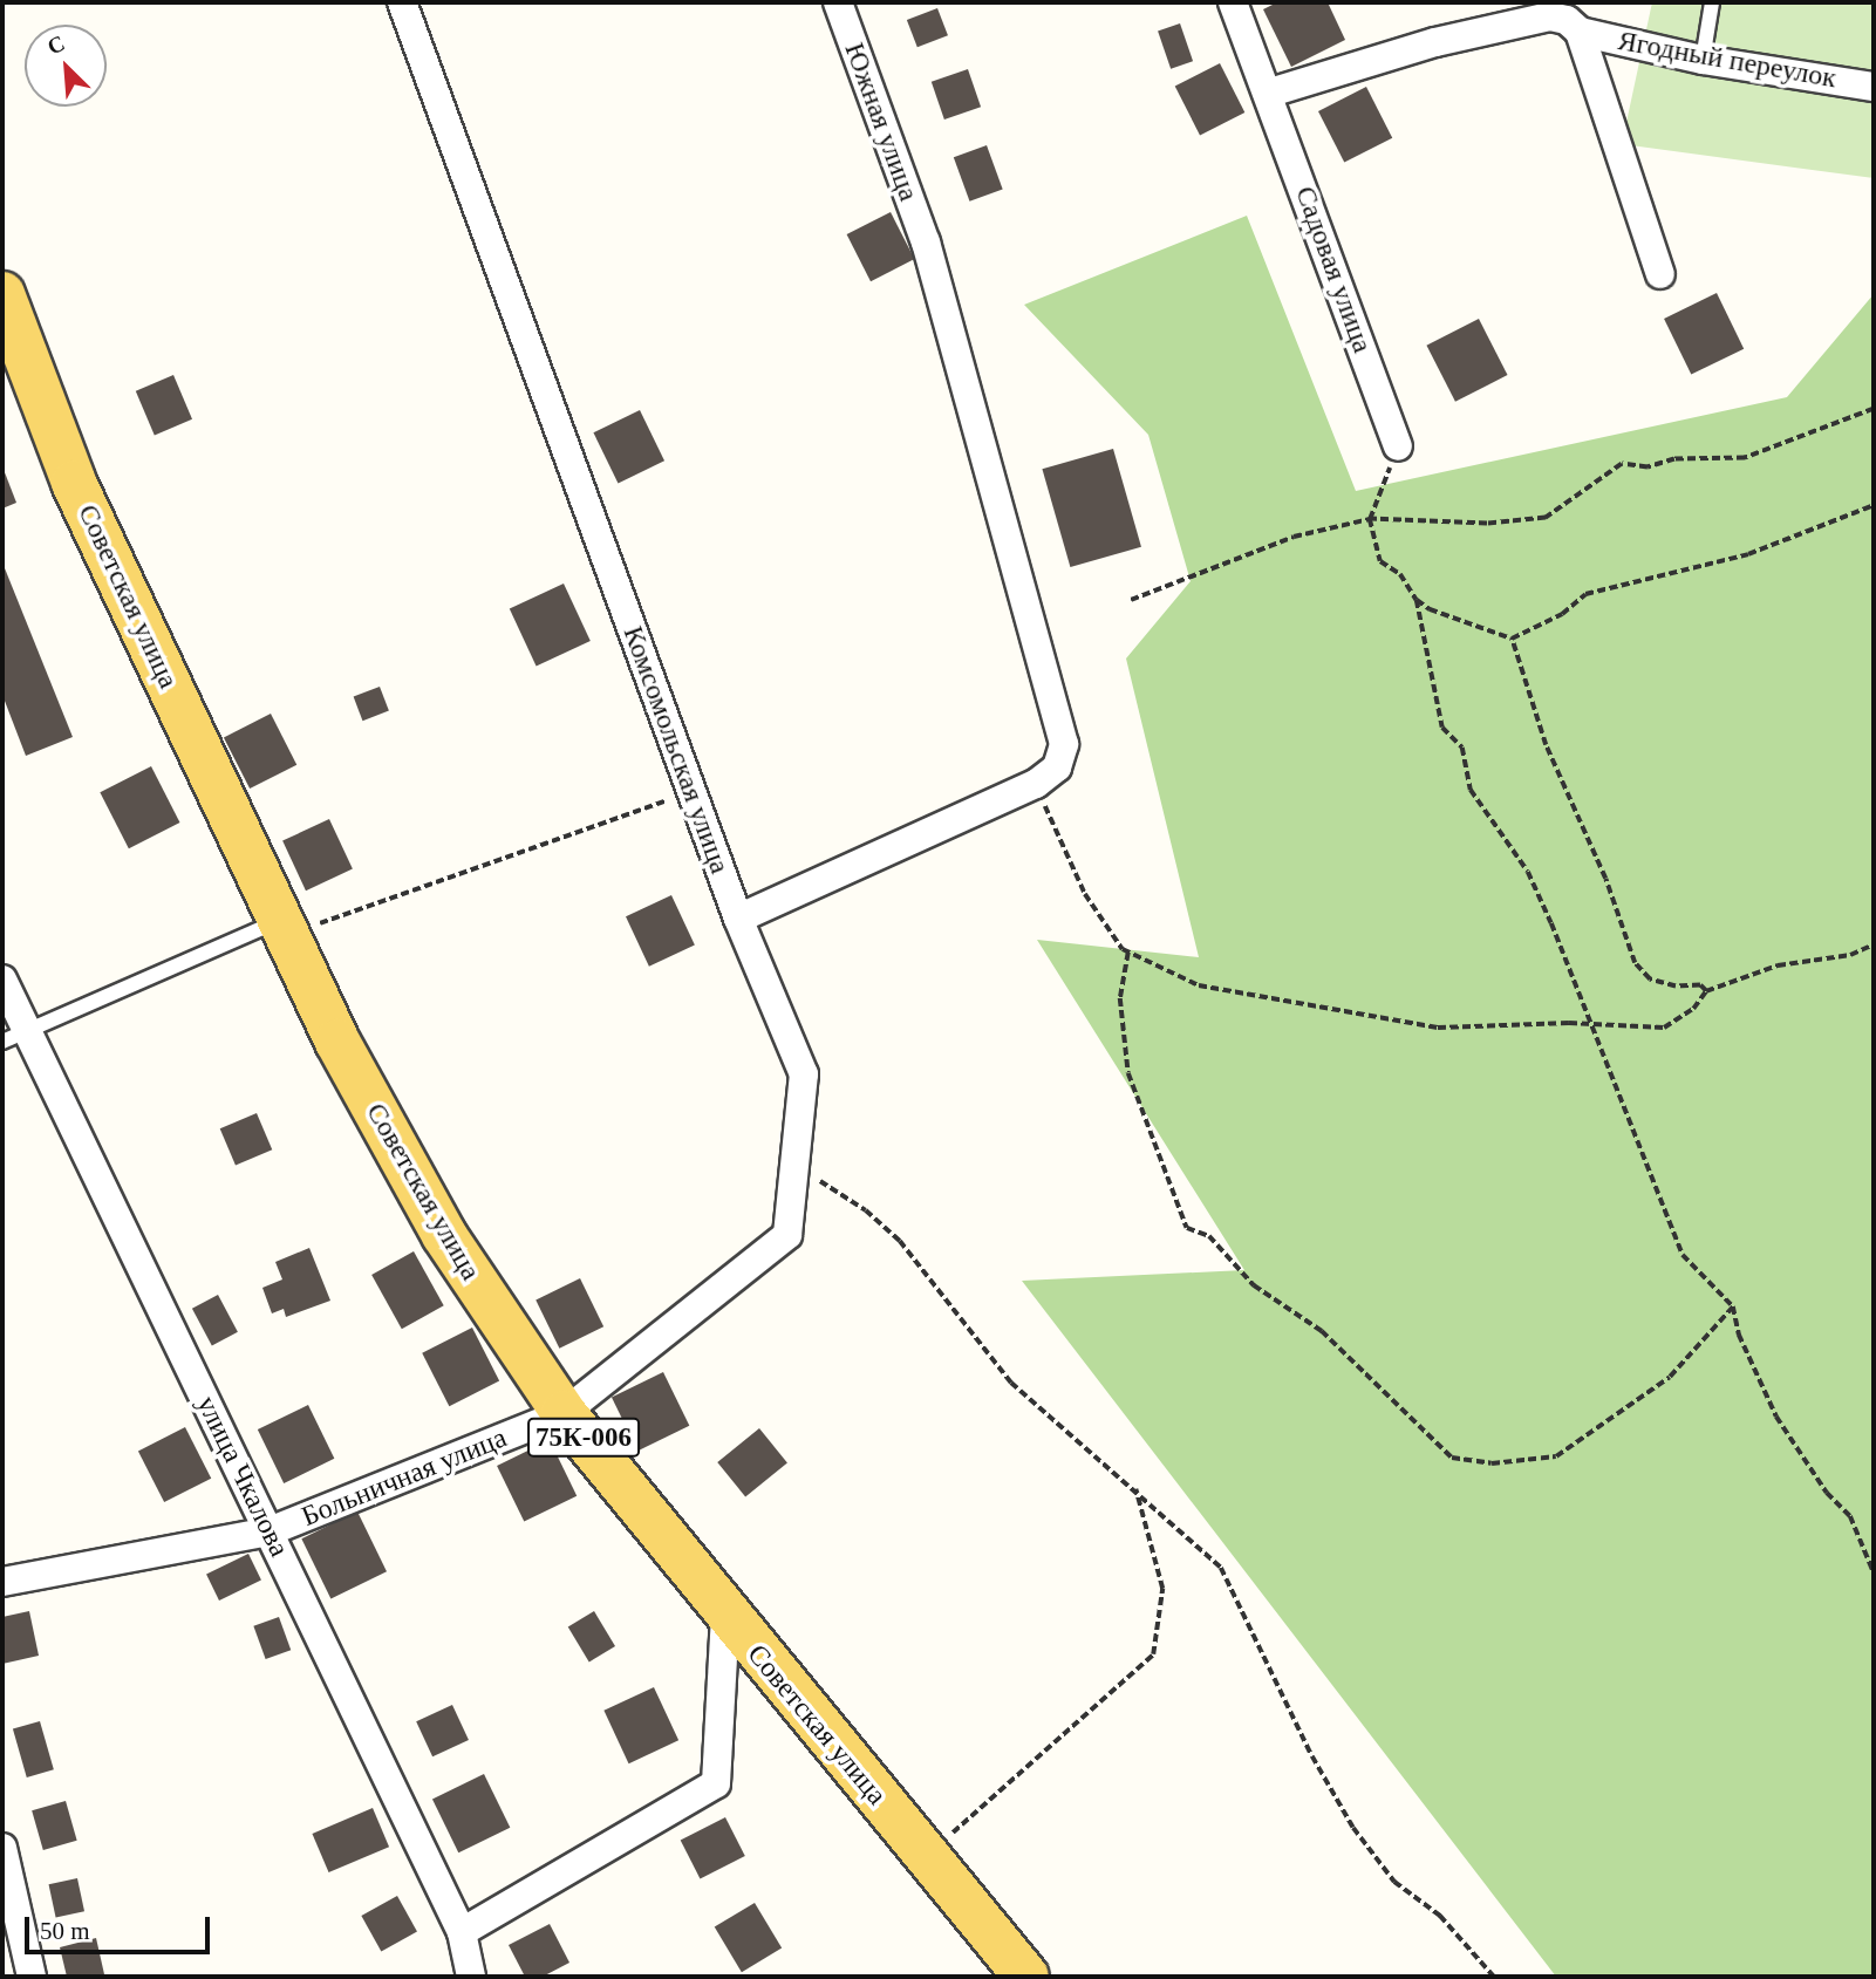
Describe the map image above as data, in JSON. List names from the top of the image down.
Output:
{
  "streets": {
    "main road": ["Советская улица", "75К-006"],
    "street": [
      "Ягодный переулок",
      "Южная улица",
      "Садовая улица",
      "Комсомольская улица",
      "улица Чкалова",
      "Больничная улица"
    ]
  },
  "crossings": [
    ["Советская улица", "Комсомольская улица"],
    ["Советская улица", "Больничная улица"],
    ["Комсомольская улица", "Больничная улица"],
    ["улица Чкалова", "Больничная улица"]
  ],
  "scale_bar": "50 m",
  "north": "top left"
}
